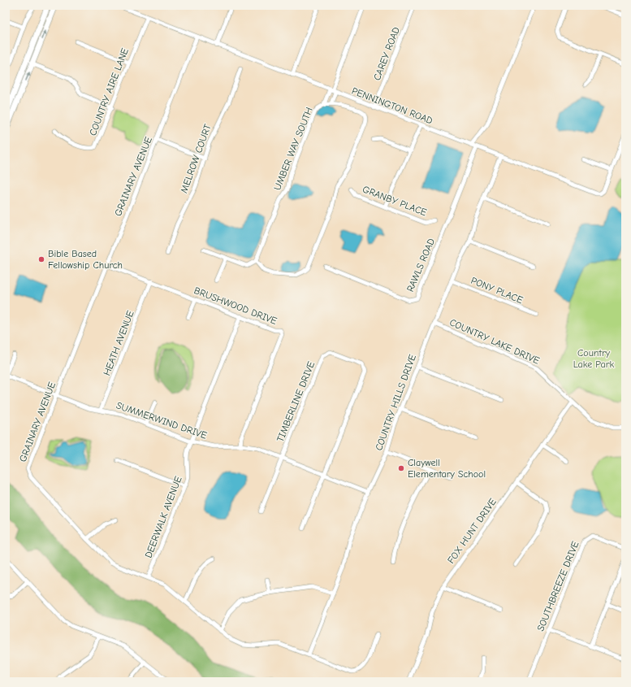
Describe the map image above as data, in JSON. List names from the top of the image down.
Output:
{
  "streets": {
    "street": [
      "CAREY ROAD",
      "COUNTRY AIRE LANE",
      "PENNINGTON ROAD",
      "UMBER WAY SOUTH",
      "MELROW COURT",
      "GRAINARY AVENUE",
      "GRANBY PLACE",
      "RAWLS ROAD",
      "PONY PLACE",
      "BRUSHWOOD DRIVE",
      "COUNTRY LAKE DRIVE",
      "HEATH AVENUE",
      "TIMBERLINE DRIVE",
      "COUNTRY HILLS DRIVE",
      "SUMMERWIND DRIVE",
      "DEERWALK AVENUE",
      "FOX HUNT DRIVE",
      "SOUTHBREEZE DRIVE"
    ]
  },
  "crossings": [
    ["CAREY ROAD", "PENNINGTON ROAD"],
    ["COUNTRY AIRE LANE", "PENNINGTON ROAD"],
    ["PENNINGTON ROAD", "GRAINARY AVENUE"],
    ["PENNINGTON ROAD", "RAWLS ROAD"],
    ["PENNINGTON ROAD", "COUNTRY HILLS DRIVE"],
    ["GRAINARY AVENUE", "BRUSHWOOD DRIVE"],
    ["GRAINARY AVENUE", "COUNTRY HILLS DRIVE"],
    ["GRAINARY AVENUE", "SUMMERWIND DRIVE"],
    ["GRAINARY AVENUE", "DEERWALK AVENUE"],
    ["PONY PLACE", "COUNTRY HILLS DRIVE"],
    ["BRUSHWOOD DRIVE", "HEATH AVENUE"],
    ["BRUSHWOOD DRIVE", "SUMMERWIND DRIVE"],
    ["BRUSHWOOD DRIVE", "DEERWALK AVENUE"],
    ["COUNTRY LAKE DRIVE", "COUNTRY HILLS DRIVE"],
    ["COUNTRY LAKE DRIVE", "FOX HUNT DRIVE"],
    ["HEATH AVENUE", "SUMMERWIND DRIVE"],
    ["TIMBERLINE DRIVE", "SUMMERWIND DRIVE"],
    ["COUNTRY HILLS DRIVE", "SUMMERWIND DRIVE"],
    ["SUMMERWIND DRIVE", "DEERWALK AVENUE"]
  ],
  "parks": ["Country Lake Park"],
  "places": ["Bible Based Fellowship Church", "Claywell Elementary School"]
}
